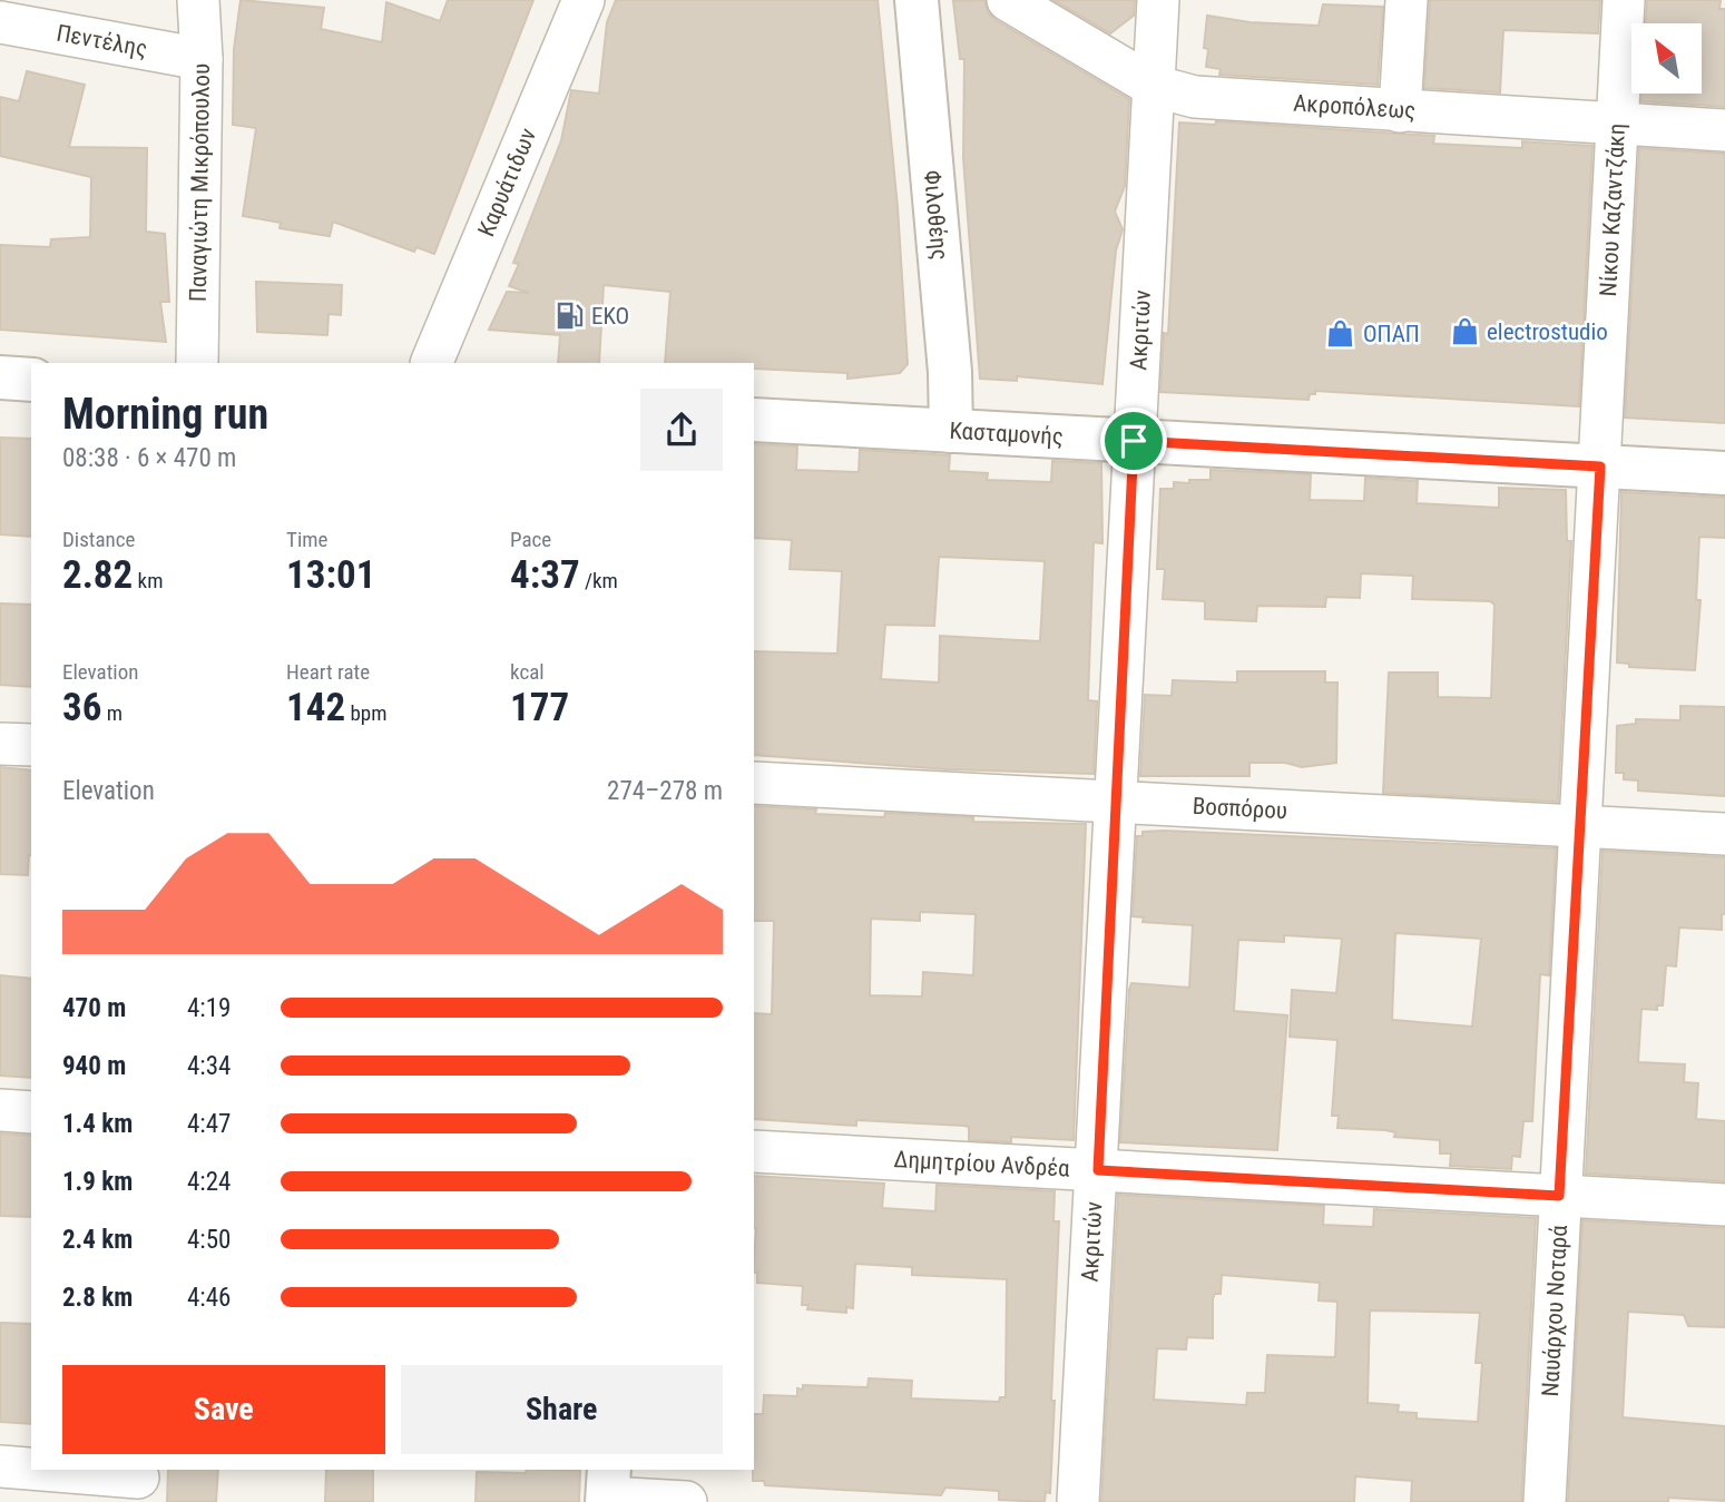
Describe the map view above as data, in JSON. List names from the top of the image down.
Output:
{
  "streets": {
    "street": [
      "Πεντέλης",
      "Ακροπόλεως",
      "Παναγιώτη Μικρόπουλου",
      "Καρυάτιδων",
      "Νίκου Καζαντζάκη",
      "Φιλοθέης",
      "Ακριτών",
      "Κασταμονής",
      "Βοσπόρου",
      "Δημητρίου Ανδρέα",
      "Ναυάρχου Νοταρά"
    ]
  },
  "crossings": [
    ["Πεντέλης", "Παναγιώτη Μικρόπουλου"],
    ["Ακροπόλεως", "Νίκου Καζαντζάκη"],
    ["Ακροπόλεως", "Ακριτών"],
    ["Νίκου Καζαντζάκη", "Κασταμονής"],
    ["Νίκου Καζαντζάκη", "Ναυάρχου Νοταρά"],
    ["Φιλοθέης", "Κασταμονής"],
    ["Ακριτών", "Κασταμονής"],
    ["Ακριτών", "Βοσπόρου"],
    ["Ακριτών", "Δημητρίου Ανδρέα"],
    ["Κασταμονής", "Ναυάρχου Νοταρά"],
    ["Βοσπόρου", "Ναυάρχου Νοταρά"],
    ["Δημητρίου Ανδρέα", "Ναυάρχου Νοταρά"]
  ],
  "places": {
    "fuel station": ["EKO"],
    "shop": ["electrostudio", "ΟΠΑΠ"]
  },
  "north": "top left",
  "page": {
    "heading": ["Morning run", "08:38 · 6 × 470 m"],
    "stats": [
      ["Distance", "2.82 km"],
      ["Time", "13:01"],
      ["Pace", "4:37 /km"],
      ["Elevation", "36 m"],
      ["Heart rate", "142 bpm"],
      ["kcal", "177"]
    ],
    "chart": ["Elevation", "274–278 m"],
    "list": [
      {
        "name": "470 m",
        "note": "4:19"
      },
      {
        "name": "940 m",
        "note": "4:34"
      },
      {
        "name": "1.4 km",
        "note": "4:47"
      },
      {
        "name": "1.9 km",
        "note": "4:24"
      },
      {
        "name": "2.4 km",
        "note": "4:50"
      },
      {
        "name": "2.8 km",
        "note": "4:46"
      }
    ],
    "buttons": ["Save", "Share"]
  }
}
